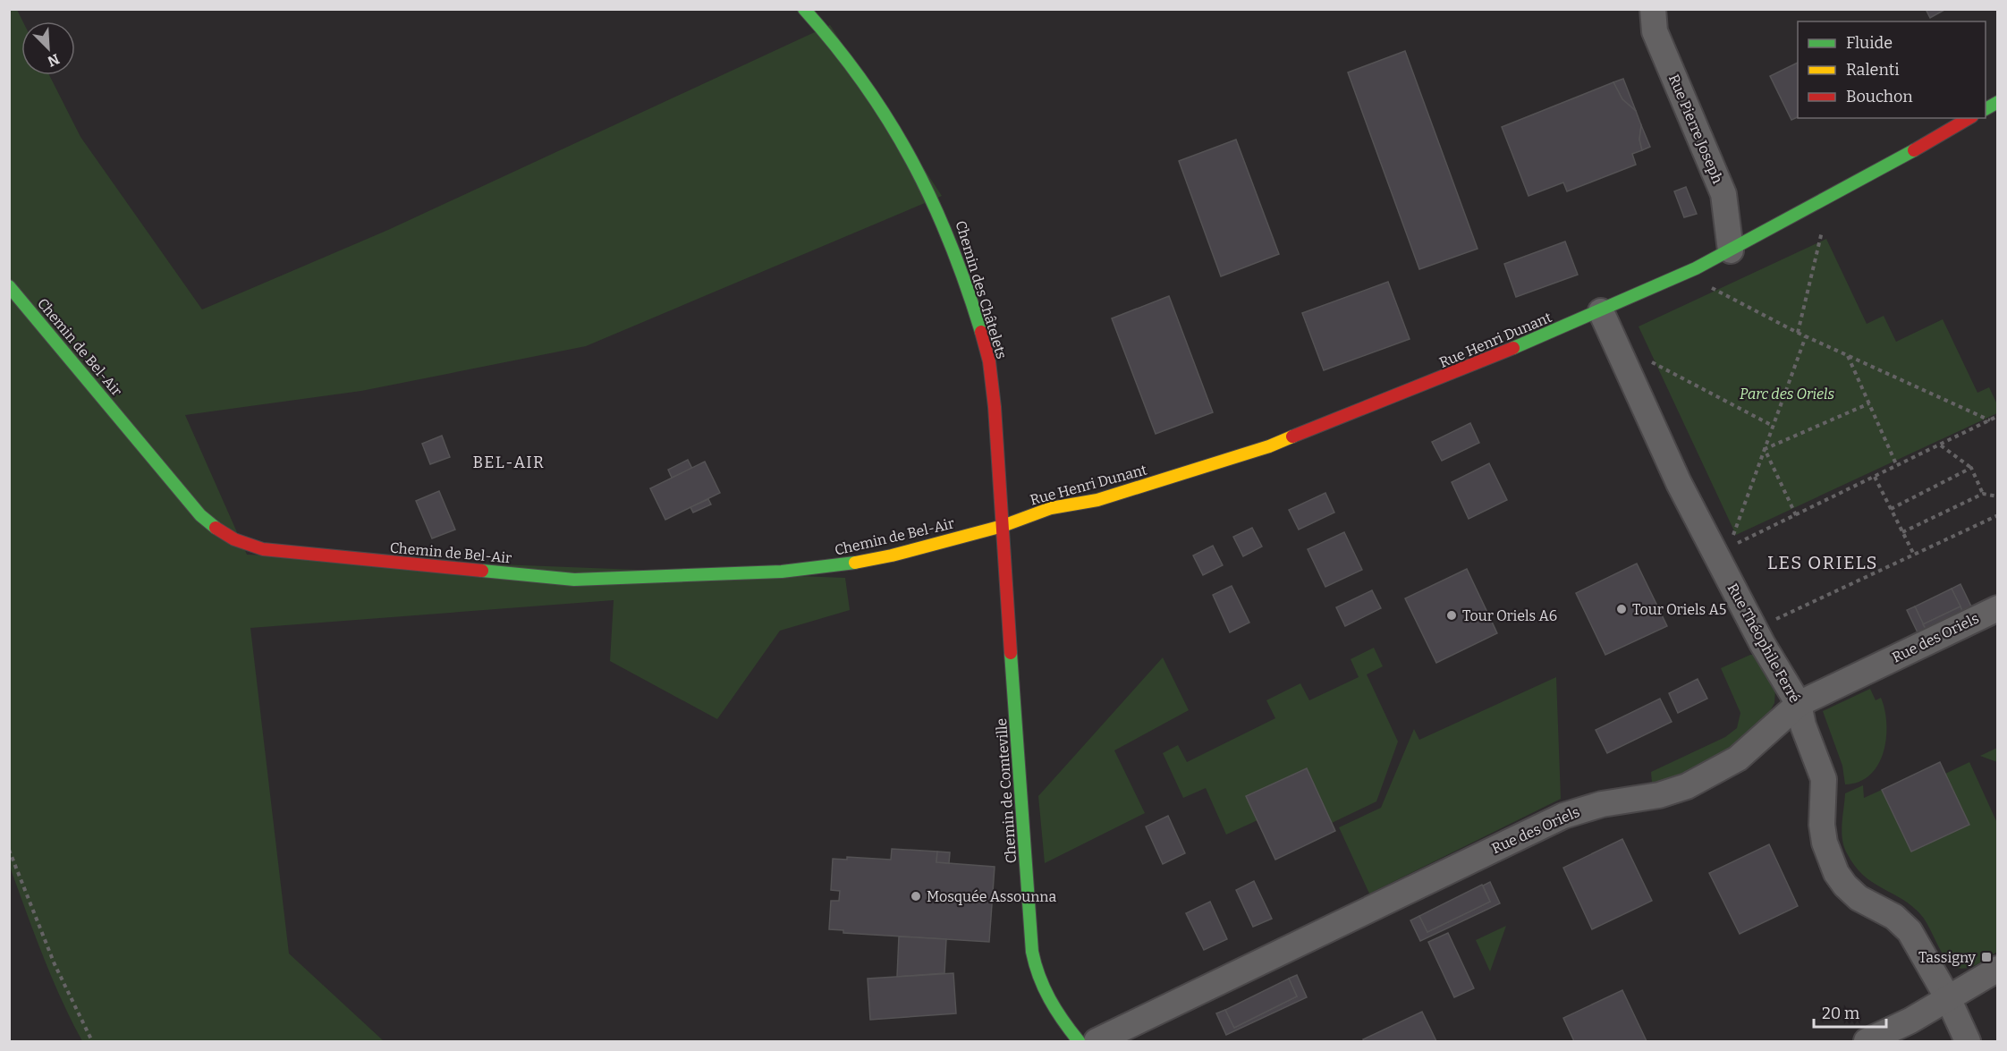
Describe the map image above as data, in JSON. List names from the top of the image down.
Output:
{
  "streets": {
    "street": [
      "Rue Pierre Joseph",
      "Chemin des Châtelets",
      "Rue Henri Dunant",
      "Chemin de Bel-Air",
      "Rue des Oriels",
      "Rue Théophile Ferré",
      "Chemin de Comteville"
    ]
  },
  "crossings": [
    ["Rue Pierre Joseph", "Rue Henri Dunant"],
    ["Chemin des Châtelets", "Rue Henri Dunant"],
    ["Chemin des Châtelets", "Chemin de Bel-Air"],
    ["Chemin des Châtelets", "Chemin de Comteville"],
    ["Rue Henri Dunant", "Chemin de Bel-Air"],
    ["Rue Henri Dunant", "Rue Théophile Ferré"],
    ["Rue Henri Dunant", "Chemin de Comteville"],
    ["Chemin de Bel-Air", "Chemin de Comteville"],
    ["Rue des Oriels", "Rue Théophile Ferré"]
  ],
  "districts": ["BEL-AIR", "LES ORIELS"],
  "parks": ["Parc des Oriels"],
  "places": {
    "other": ["Tour Oriels A5", "Tour Oriels A6", "Mosquée Assounna"],
    "transit": ["Tassigny"]
  },
  "legend": ["Fluide", "Ralenti", "Bouchon"],
  "scale_bar": "20 m",
  "north": "bottom right"
}
